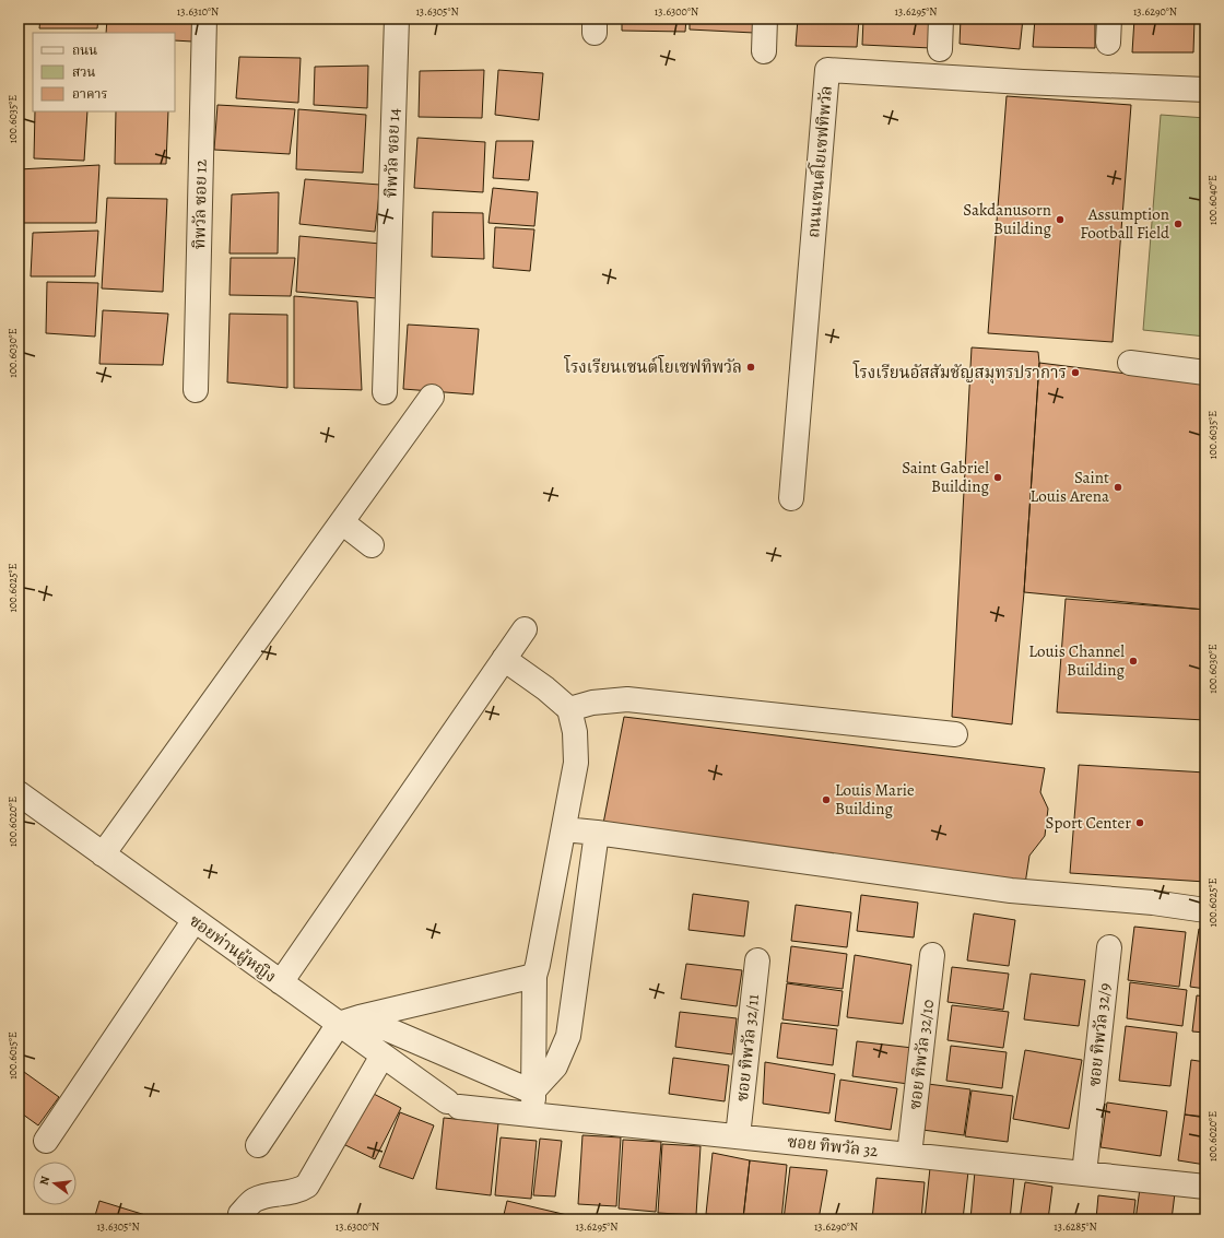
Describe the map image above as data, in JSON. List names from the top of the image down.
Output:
{
  "streets": {
    "street": [
      "ทิพวัล ซอย 14",
      "ถนนเซนต์โยเซฟทิพวัล",
      "ทิพวัล ซอย 12",
      "ซอยท่านผู้หญิง",
      "ซอย ทิพวัล 32/9",
      "ซอย ทิพวัล 32/11",
      "ซอย ทิพวัล 32/10",
      "ซอย ทิพวัล 32"
    ]
  },
  "crossings": [
    ["ซอยท่านผู้หญิง", "ซอย ทิพวัล 32"],
    ["ซอย ทิพวัล 32/9", "ซอย ทิพวัล 32"],
    ["ซอย ทิพวัล 32/11", "ซอย ทิพวัล 32"],
    ["ซอย ทิพวัล 32/10", "ซอย ทิพวัล 32"]
  ],
  "places": [
    "Sakdanusorn Building",
    "Assumption Football Field",
    "โรงเรียนเซนต์โยเซฟทิพวัล",
    "โรงเรียนอัสสัมชัญสมุทรปราการ",
    "Saint Gabriel Building",
    "Saint Louis Arena",
    "Louis Channel Building",
    "Louis Marie Building",
    "Sport Center"
  ],
  "legend": ["ถนน", "สวน", "อาคาร"],
  "north": "left",
  "coordinates": [
    "13.6310°N",
    "13.6305°N",
    "13.6300°N",
    "13.6295°N",
    "13.6290°N",
    "100.6035°E",
    "100.6040°E",
    "100.6030°E",
    "100.6025°E",
    "100.6020°E",
    "100.6015°E",
    "13.6285°N"
  ]
}
